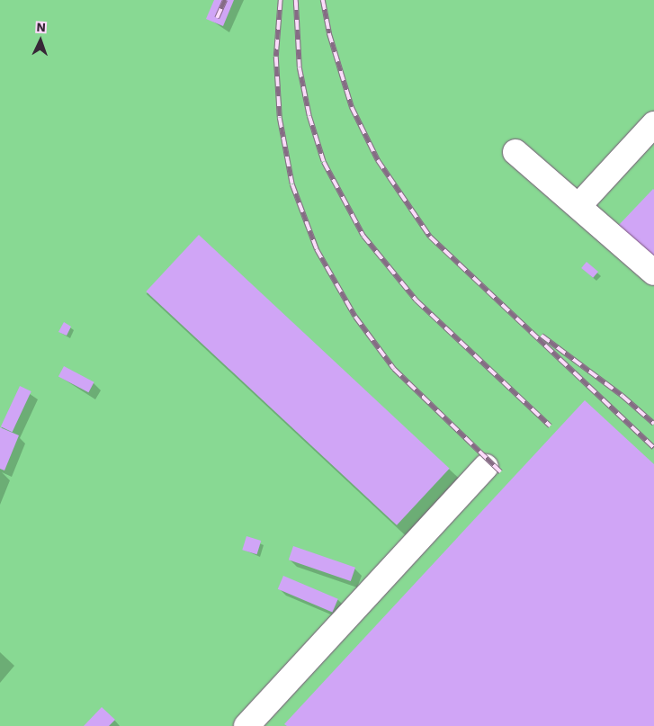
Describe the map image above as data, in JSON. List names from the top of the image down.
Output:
{
  "north": "top"
}
